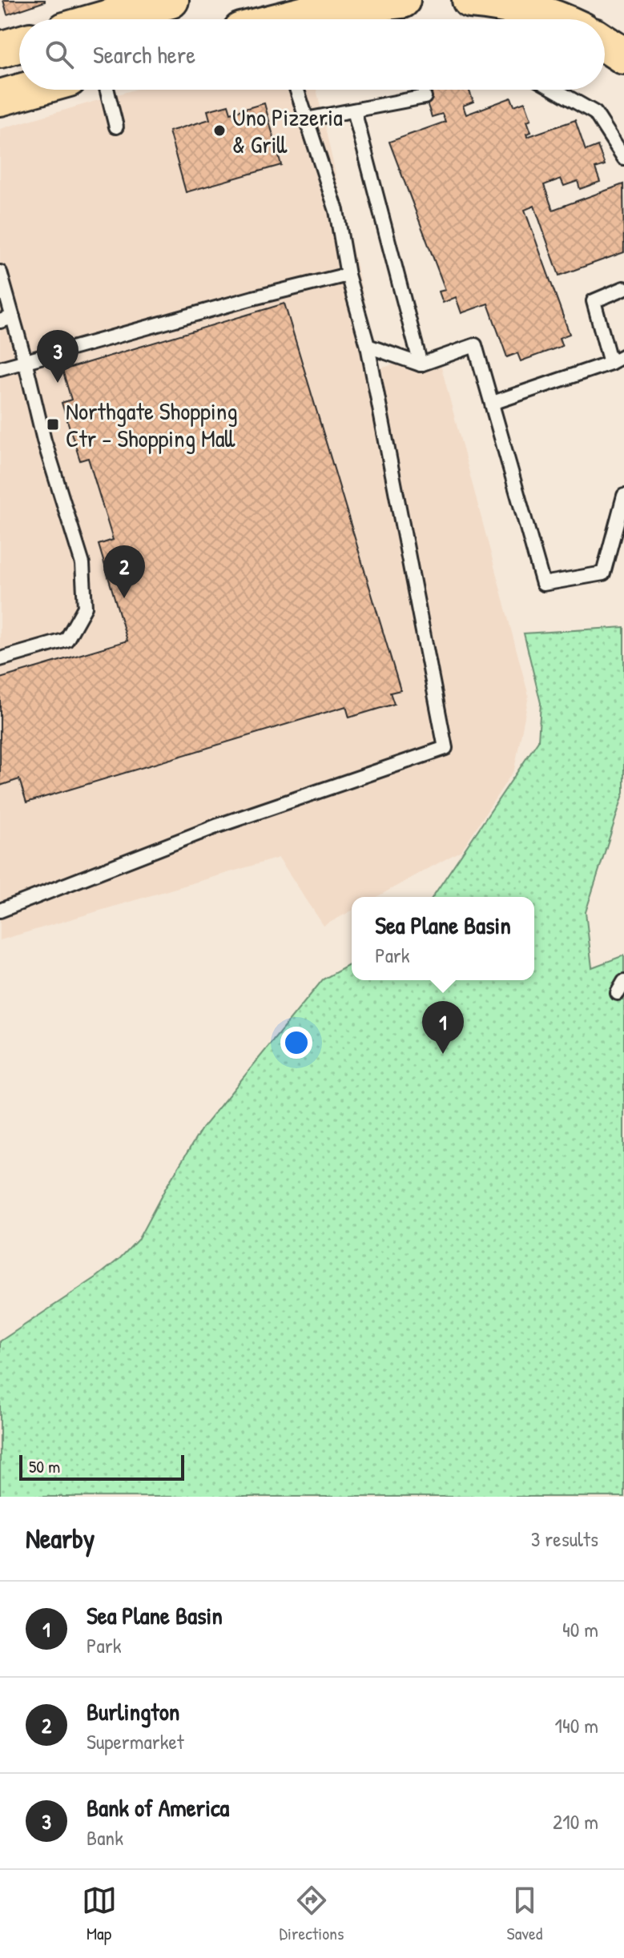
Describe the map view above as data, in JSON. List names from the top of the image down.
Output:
{
  "places": {
    "other": ["Uno Pizzeria & Grill"],
    "transit": ["Northgate Shopping Ctr - Shopping Mall"]
  },
  "scale_bar": "50 m",
  "page": {
    "search": "Search here",
    "pins": ["3", "2", "1"],
    "popup": ["Sea Plane Basin", "Park"],
    "scale": "50 m",
    "heading": ["Nearby", "3 results"],
    "list": [
      {
        "mark": "1",
        "name": "Sea Plane Basin",
        "note": "Park",
        "value": "40 m"
      },
      {
        "mark": "2",
        "name": "Burlington",
        "note": "Supermarket",
        "value": "140 m"
      },
      {
        "mark": "3",
        "name": "Bank of America",
        "note": "Bank",
        "value": "210 m"
      }
    ],
    "nav": ["Map", "Directions", "Saved"]
  }
}
